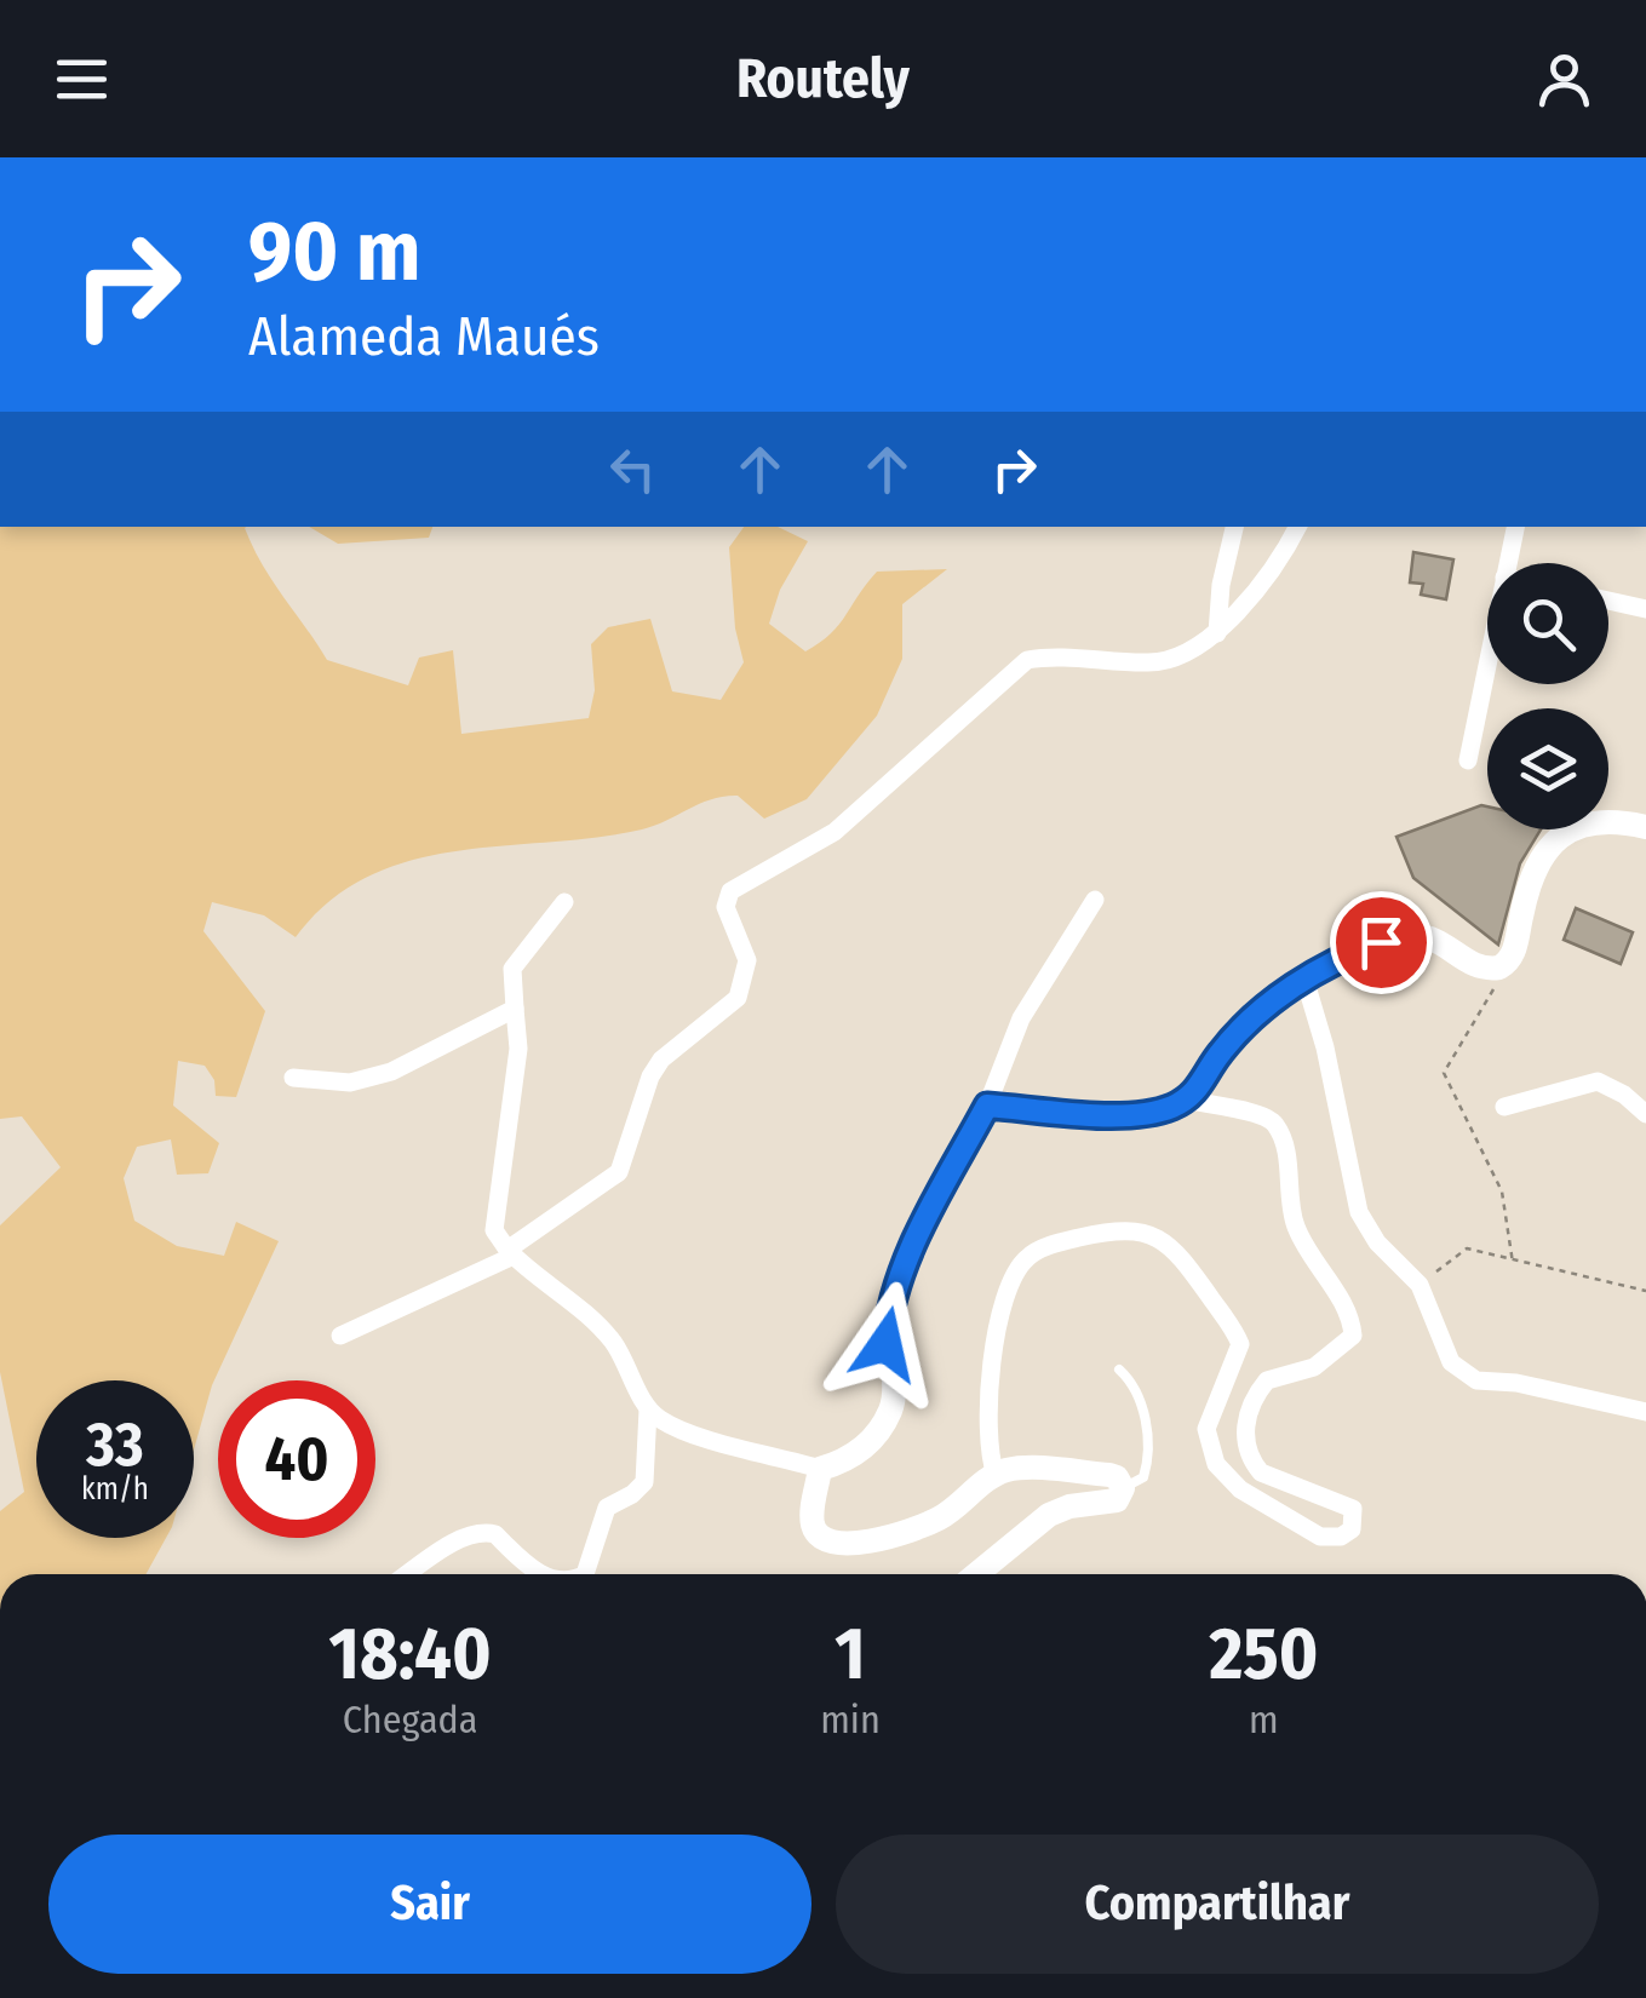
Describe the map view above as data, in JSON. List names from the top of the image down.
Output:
{
  "page": {
    "header": "Routely",
    "turn": ["90 m", "Alameda Maués"],
    "speed": "33 km/h",
    "limit": "40",
    "eta": [
      "18:40",
      "Chegada",
      "1",
      "min",
      "250",
      "m"
    ],
    "buttons": ["Sair", "Compartilhar"]
  }
}
